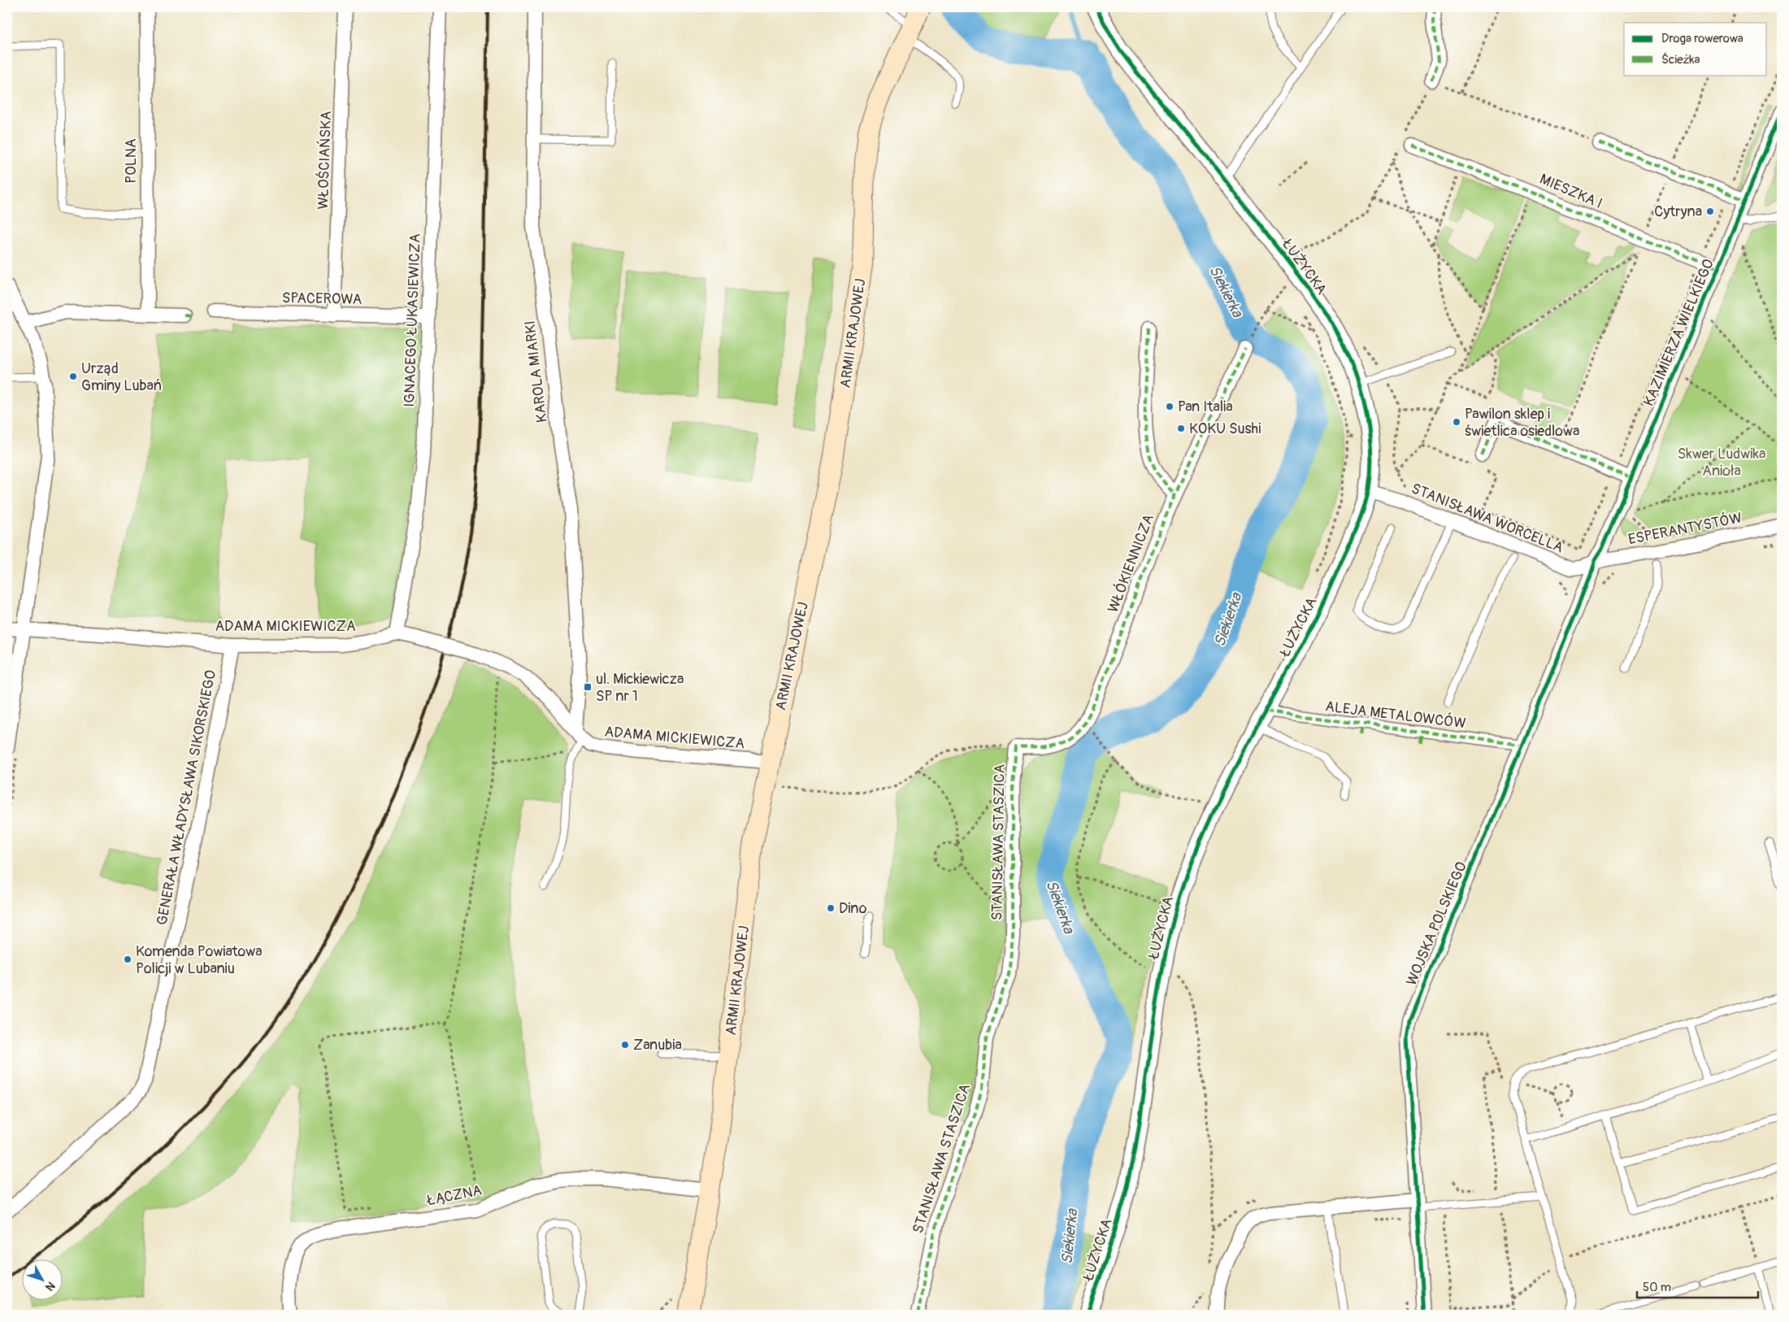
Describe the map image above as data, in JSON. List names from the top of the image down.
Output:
{
  "streets": {
    "main road": ["ARMII KRAJOWEJ"],
    "street": [
      "WŁOŚCIAŃSKA",
      "POLNA",
      "MIESZKA I",
      "ŁUŻYCKA",
      "SPACEROWA",
      "IGNACEGO ŁUKASIEWICZA",
      "KAZIMIERZA WIELKIEGO",
      "KAROLA MIARKI",
      "STANISŁAWA WORCELLA",
      "ESPERANTYSTÓW",
      "WŁÓKIENNICZA",
      "ADAMA MICKIEWICZA",
      "ALEJA METALOWCÓW",
      "GENERAŁA WŁADYSŁAWA SIKORSKIEGO",
      "STANISŁAWA STASZICA",
      "WOJSKA POLSKIEGO",
      "ŁĄCZNA"
    ]
  },
  "crossings": [
    ["WŁOŚCIAŃSKA", "SPACEROWA"],
    ["MIESZKA I", "KAZIMIERZA WIELKIEGO"],
    ["ŁUŻYCKA", "STANISŁAWA WORCELLA"],
    ["ŁUŻYCKA", "ALEJA METALOWCÓW"],
    ["SPACEROWA", "IGNACEGO ŁUKASIEWICZA"],
    ["IGNACEGO ŁUKASIEWICZA", "ADAMA MICKIEWICZA"],
    ["KAZIMIERZA WIELKIEGO", "STANISŁAWA WORCELLA"],
    ["KAZIMIERZA WIELKIEGO", "ESPERANTYSTÓW"],
    ["KAZIMIERZA WIELKIEGO", "WOJSKA POLSKIEGO"],
    ["ARMII KRAJOWEJ", "ADAMA MICKIEWICZA"],
    ["ARMII KRAJOWEJ", "ŁĄCZNA"],
    ["KAROLA MIARKI", "ADAMA MICKIEWICZA"],
    ["STANISŁAWA WORCELLA", "ESPERANTYSTÓW"],
    ["STANISŁAWA WORCELLA", "WOJSKA POLSKIEGO"],
    ["ESPERANTYSTÓW", "WOJSKA POLSKIEGO"],
    ["WŁÓKIENNICZA", "STANISŁAWA STASZICA"],
    ["ADAMA MICKIEWICZA", "GENERAŁA WŁADYSŁAWA SIKORSKIEGO"],
    ["ALEJA METALOWCÓW", "WOJSKA POLSKIEGO"]
  ],
  "water": ["Siekierka"],
  "parks": ["Skwer Ludwika Anioła"],
  "places": {
    "other": [
      "Cytryna",
      "Urząd Gminy Lubań",
      "Pan Italia",
      "Pawilon sklep i świetlica osiedlowa",
      "KOKU Sushi",
      "Dino",
      "Komenda Powiatowa Policji w Lubaniu",
      "Zanubia"
    ],
    "transit": ["ul. Mickiewicza SP nr 1"]
  },
  "legend": ["Droga rowerowa", "Ścieżka"],
  "scale_bar": "50 m",
  "north": "bottom right"
}
